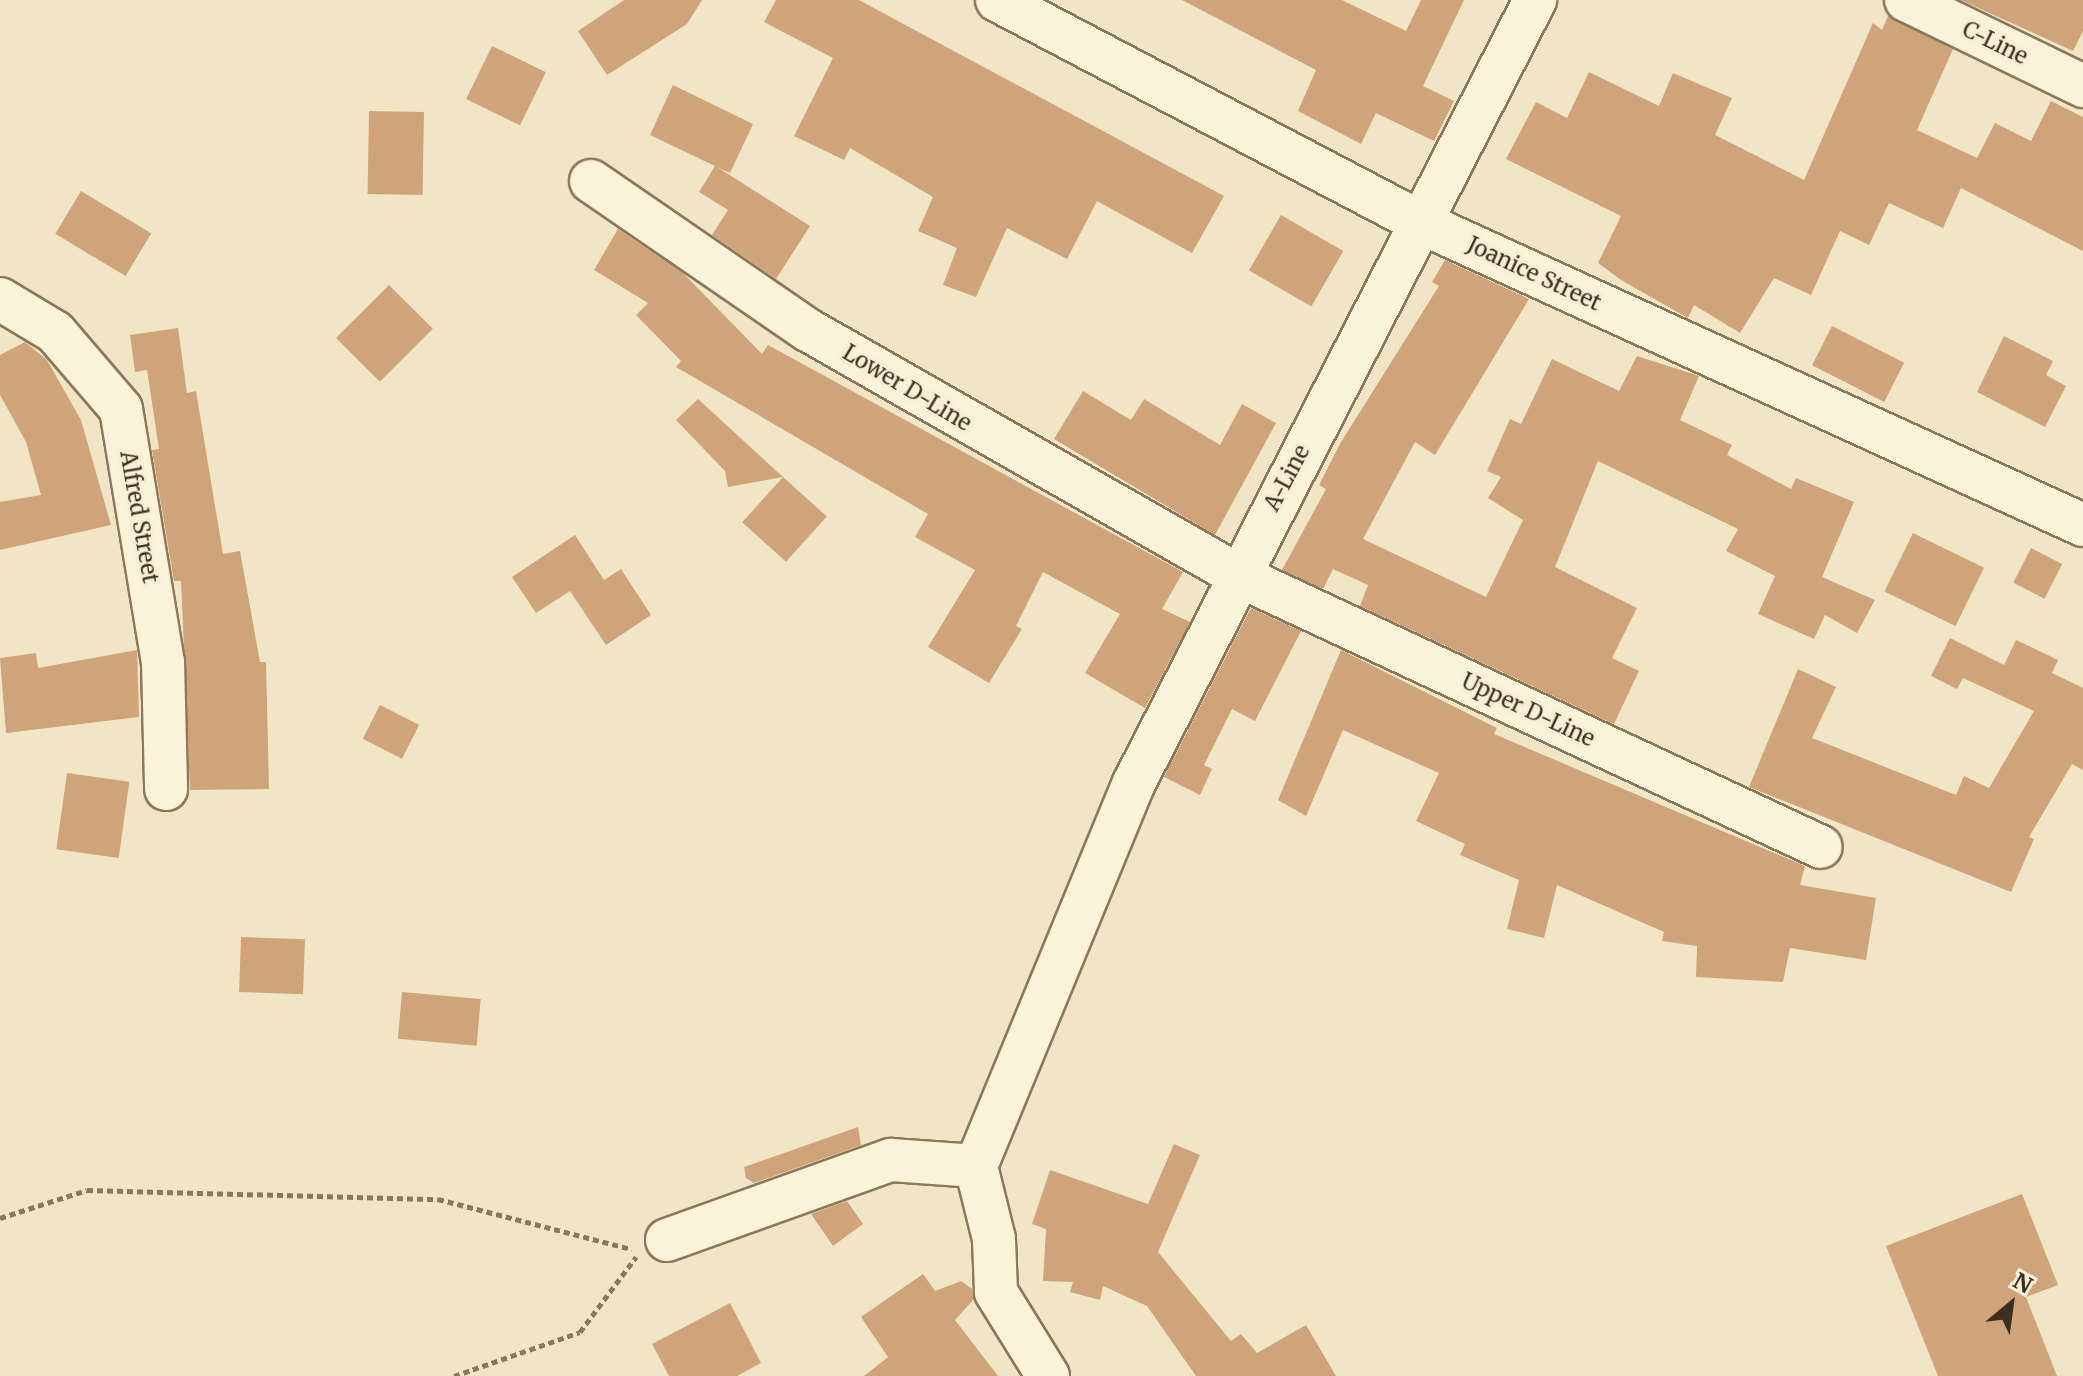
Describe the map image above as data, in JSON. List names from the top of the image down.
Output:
{
  "streets": {
    "street": [
      "C-Line",
      "Joanice Street",
      "Lower D-Line",
      "A-Line",
      "Alfred Street",
      "Upper D-Line"
    ]
  },
  "crossings": [
    ["Joanice Street", "A-Line"],
    ["Lower D-Line", "A-Line"],
    ["Lower D-Line", "Upper D-Line"],
    ["A-Line", "Upper D-Line"]
  ],
  "north": "top right"
}
